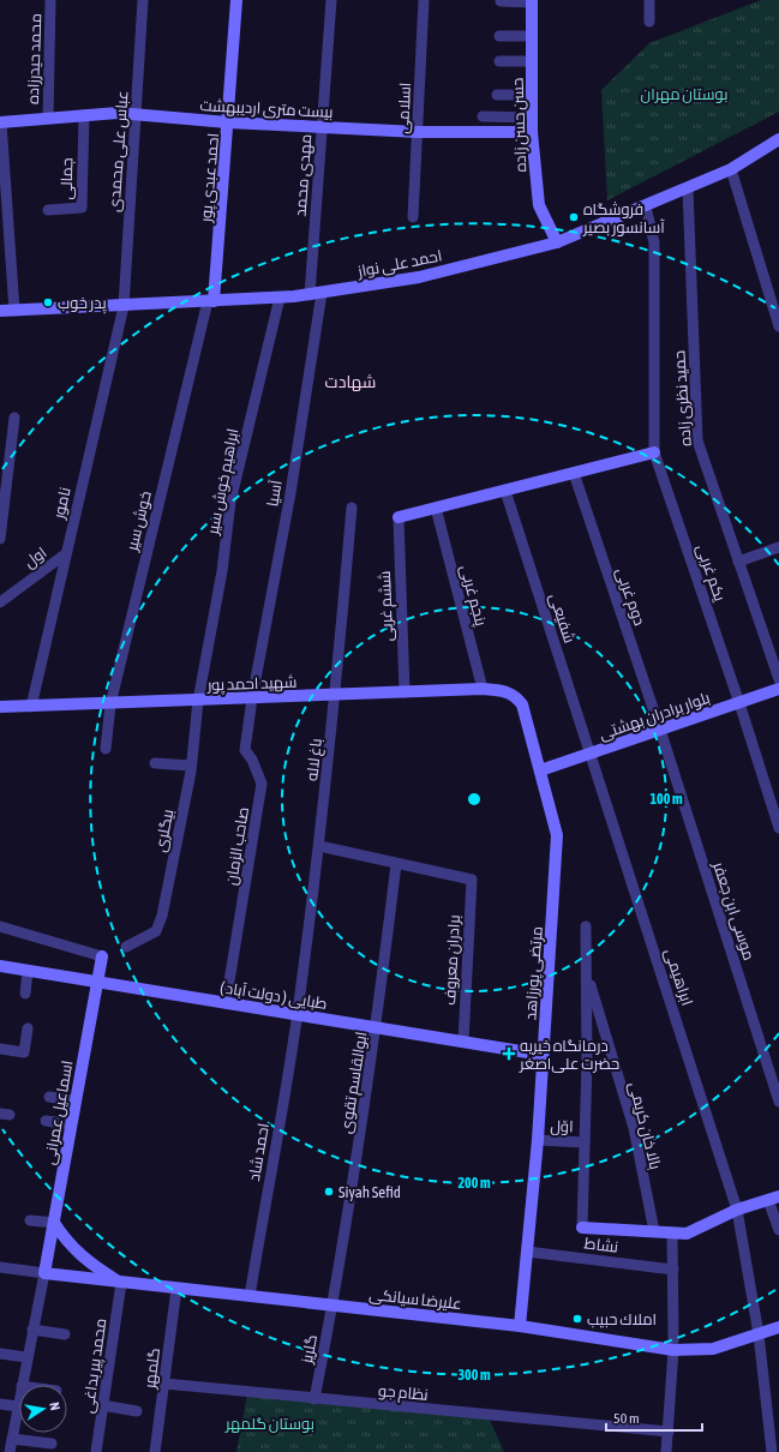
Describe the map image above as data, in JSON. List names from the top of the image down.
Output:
{
  "streets": {
    "street": [
      "محمد حیدرزاده",
      "بیست متری اردیبهشت",
      "اسلامی",
      "حسن حسن زاده",
      "عباس علی محمدی",
      "مهدی محمد",
      "احمد عبدی پور",
      "جمالی",
      "احمد علی نواز",
      "حمید نظری زاده",
      "ابراهیم خوش سیر",
      "آسیا",
      "نامور",
      "خوش سیر",
      "اول",
      "یکم غربی",
      "پنجم غربی",
      "دوم غربی",
      "ششم غربی",
      "شفیعی",
      "شهید احمد پور",
      "بلوار برادران بهشتی",
      "باغ لاله",
      "بیگلری",
      "صاحب الزمان",
      "موسی ابن جعفر",
      "برادران معروف",
      "مرتضی پورزاهد",
      "ابراهیمی",
      "طبایی ( دولت آباد )",
      "ابوالقاسم تقوی",
      "اسماعیل عمرانی",
      "اوّل",
      "بالا خان کریمی",
      "احمد شاد",
      "نشاط",
      "علیرضا سیانکی",
      "گلریز",
      "محمد پیر بداغی",
      "گلمهر",
      "نظام جو"
    ]
  },
  "crossings": [
    ["محمد حیدرزاده", "بیست متری اردیبهشت"],
    ["بیست متری اردیبهشت", "اسلامی"],
    ["بیست متری اردیبهشت", "حسن حسن زاده"],
    ["بیست متری اردیبهشت", "عباس علی محمدی"],
    ["بیست متری اردیبهشت", "مهدی محمد"],
    ["بیست متری اردیبهشت", "احمد عبدی پور"],
    ["بیست متری اردیبهشت", "جمالی"],
    ["حسن حسن زاده", "احمد علی نواز"],
    ["عباس علی محمدی", "احمد علی نواز"],
    ["عباس علی محمدی", "نامور"],
    ["مهدی محمد", "احمد علی نواز"],
    ["مهدی محمد", "آسیا"],
    ["احمد عبدی پور", "احمد علی نواز"],
    ["احمد عبدی پور", "خوش سیر"],
    ["احمد علی نواز", "حمید نظری زاده"],
    ["احمد علی نواز", "ابراهیم خوش سیر"],
    ["احمد علی نواز", "آسیا"],
    ["احمد علی نواز", "نامور"],
    ["احمد علی نواز", "خوش سیر"],
    ["احمد علی نواز", "یکم غربی"],
    ["ابراهیم خوش سیر", "شهید احمد پور"],
    ["ابراهیم خوش سیر", "بیگلری"],
    ["آسیا", "شهید احمد پور"],
    ["آسیا", "صاحب الزمان"],
    ["نامور", "اول"],
    ["نامور", "شهید احمد پور"],
    ["خوش سیر", "شهید احمد پور"],
    ["یکم غربی", "بلوار برادران بهشتی"],
    ["پنجم غربی", "شهید احمد پور"],
    ["دوم غربی", "بلوار برادران بهشتی"],
    ["دوم غربی", "موسی ابن جعفر"],
    ["ششم غربی", "شهید احمد پور"],
    ["شفیعی", "بلوار برادران بهشتی"],
    ["شفیعی", "ابراهیمی"],
    ["شهید احمد پور", "باغ لاله"],
    ["شهید احمد پور", "بیگلری"],
    ["شهید احمد پور", "صاحب الزمان"],
    ["شهید احمد پور", "مرتضی پورزاهد"],
    ["بلوار برادران بهشتی", "موسی ابن جعفر"],
    ["بلوار برادران بهشتی", "مرتضی پورزاهد"],
    ["بلوار برادران بهشتی", "ابراهیمی"],
    ["باغ لاله", "طبایی ( دولت آباد )"],
    ["باغ لاله", "احمد شاد"],
    ["صاحب الزمان", "طبایی ( دولت آباد )"],
    ["برادران معروف", "طبایی ( دولت آباد )"],
    ["برادران معروف", "ابوالقاسم تقوی"],
    ["مرتضی پورزاهد", "طبایی ( دولت آباد )"],
    ["مرتضی پورزاهد", "اوّل"],
    ["مرتضی پورزاهد", "نشاط"],
    ["مرتضی پورزاهد", "علیرضا سیانکی"],
    ["ابراهیمی", "علیرضا سیانکی"],
    ["طبایی ( دولت آباد )", "ابوالقاسم تقوی"],
    ["طبایی ( دولت آباد )", "اسماعیل عمرانی"],
    ["طبایی ( دولت آباد )", "احمد شاد"],
    ["ابوالقاسم تقوی", "علیرضا سیانکی"],
    ["ابوالقاسم تقوی", "گلریز"],
    ["اسماعیل عمرانی", "علیرضا سیانکی"],
    ["اوّل", "بالا خان کریمی"],
    ["احمد شاد", "علیرضا سیانکی"],
    ["علیرضا سیانکی", "گلریز"],
    ["علیرضا سیانکی", "محمد پیر بداغی"],
    ["علیرضا سیانکی", "گلمهر"],
    ["گلریز", "نظام جو"],
    ["گلمهر", "نظام جو"]
  ],
  "districts": ["شهادت"],
  "parks": ["بوستان مهران", "بوستان گلمهر"],
  "places": {
    "other": [
      "فروشگاه آسانسور بصیر",
      "پدر خوب",
      "Siyah Sefid",
      "املاك حبيب"
    ],
    "health": ["درمانگاه خیریه حضرت علی‌اصغر"]
  },
  "scale_bar": "50 m",
  "north": "right",
  "rings": ["100 m", "200 m", "300 m"]
}
